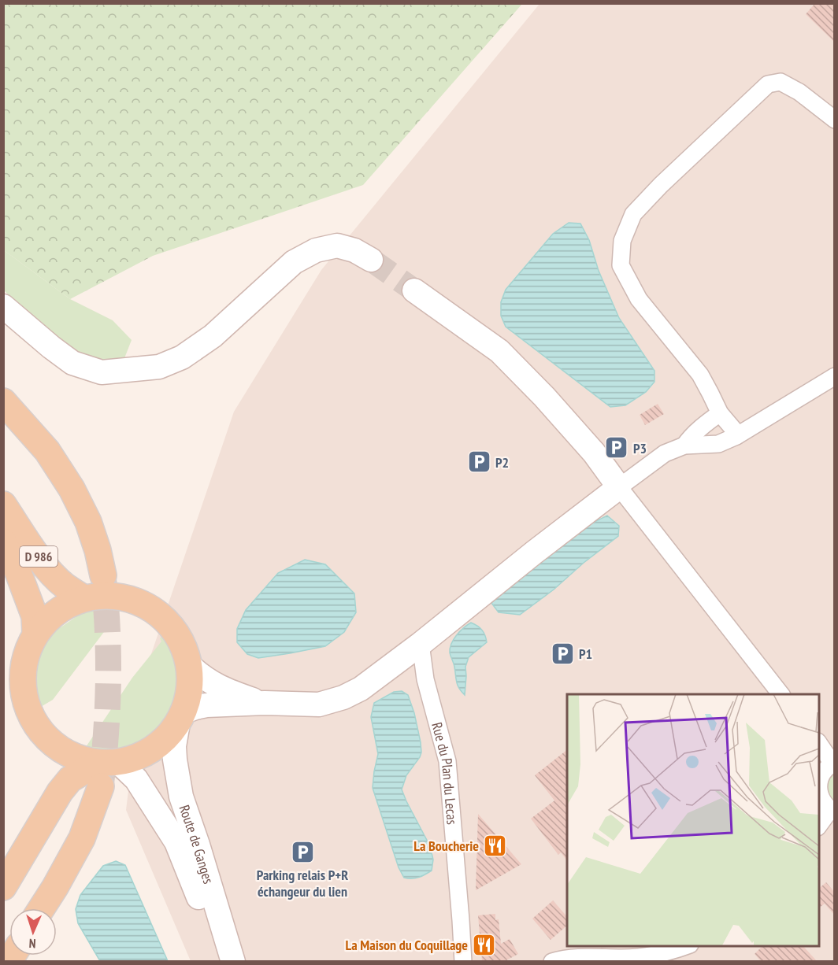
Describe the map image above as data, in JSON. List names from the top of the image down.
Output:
{
  "streets": {
    "main road": ["D 986"],
    "street": ["Rue du Plan du Lecas", "Route de Ganges"]
  },
  "places": {
    "parking": [
      "P3",
      "P2",
      "P1",
      "Parking relais P+R échangeur du lien"
    ],
    "restaurant": ["La Boucherie", "La Maison du Coquillage"]
  },
  "north": "bottom"
}
